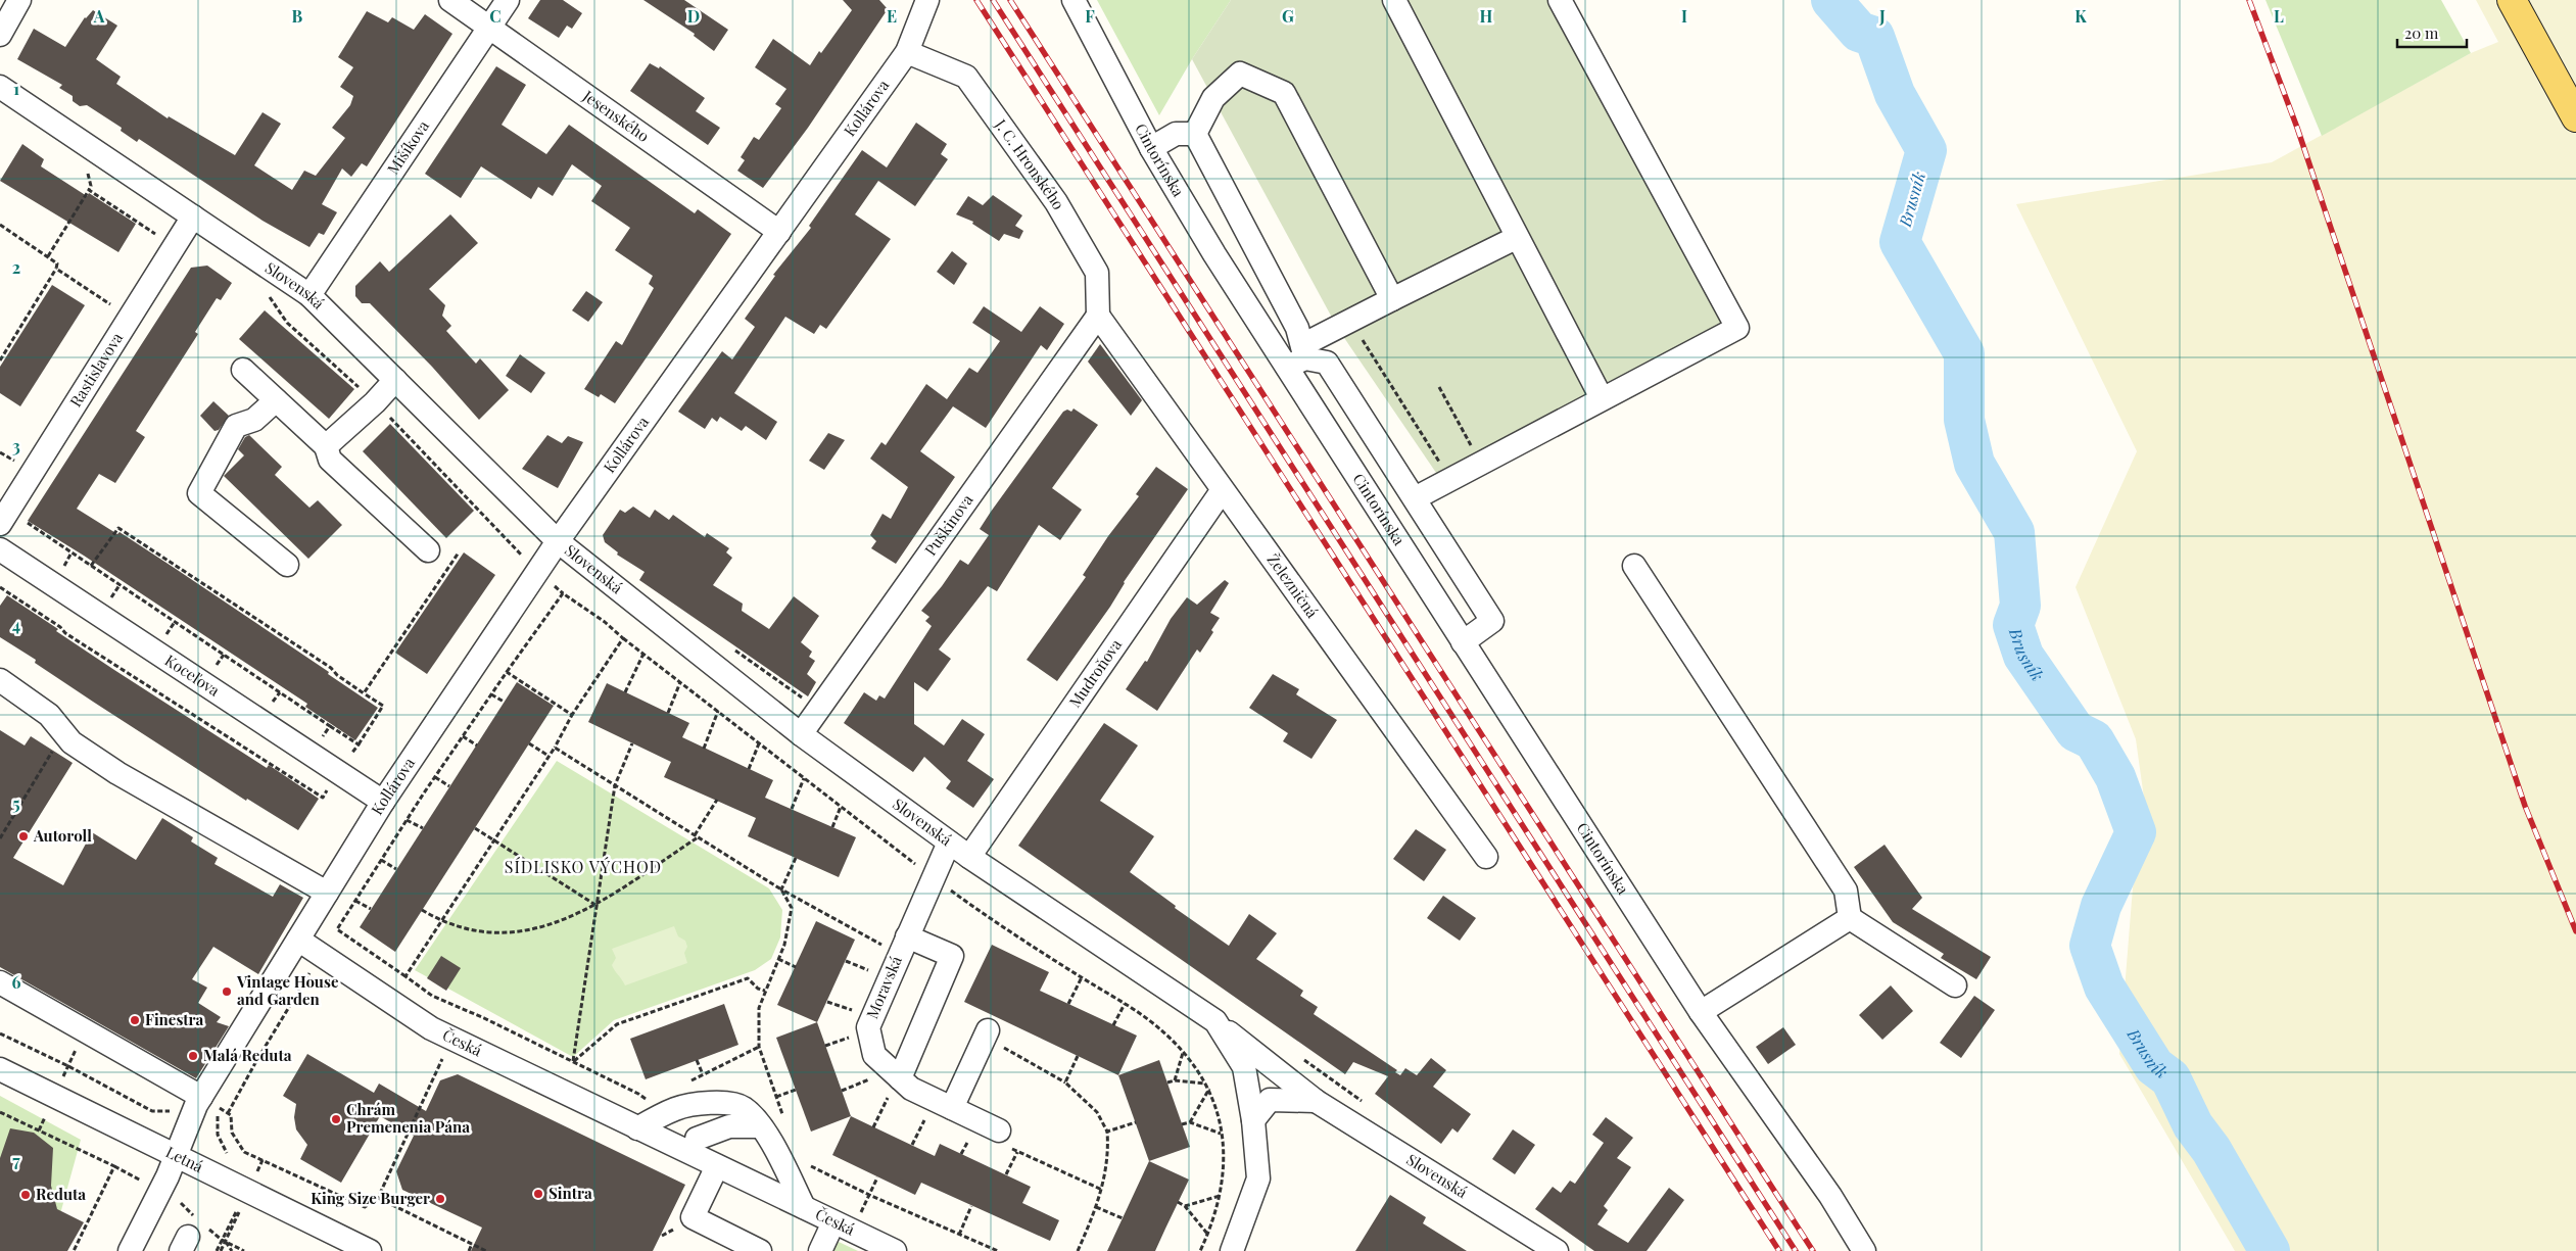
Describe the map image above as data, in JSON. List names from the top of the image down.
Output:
{
  "streets": {
    "street": [
      "Kollárova",
      "Jesenského",
      "Mišíkova",
      "Cintorínska",
      "J. C. Hronského",
      "Slovenská",
      "Rastislavova",
      "Puškinova",
      "Železničná",
      "Mudroňova",
      "Koceľova",
      "Moravská",
      "Česká",
      "Letná"
    ]
  },
  "crossings": [
    ["Kollárova", "Jesenského"],
    ["Kollárova", "J. C. Hronského"],
    ["Kollárova", "Slovenská"],
    ["Kollárova", "Koceľova"],
    ["Kollárova", "Česká"],
    ["Kollárova", "Letná"],
    ["Jesenského", "Mišíkova"],
    ["Mišíkova", "Slovenská"],
    ["J. C. Hronského", "Puškinova"],
    ["J. C. Hronského", "Železničná"],
    ["Slovenská", "Rastislavova"],
    ["Slovenská", "Puškinova"],
    ["Slovenská", "Mudroňova"],
    ["Slovenská", "Moravská"],
    ["Puškinova", "Železničná"],
    ["Železničná", "Mudroňova"]
  ],
  "districts": ["SÍDLISKO VÝCHOD"],
  "water": ["Brusník"],
  "places": [
    "Autoroll",
    "Vintage House and Garden",
    "Finestra",
    "Malá Reduta",
    "Chrám Premenenia Pána",
    "Sintra",
    "Reduta",
    "King Size Burger"
  ],
  "scale_bar": "20 m",
  "grid": {
    "columns": [
      "A",
      "B",
      "C",
      "D",
      "E",
      "F",
      "G",
      "H",
      "I",
      "J",
      "K",
      "L"
    ],
    "rows": [
      "1",
      "2",
      "3",
      "4",
      "5",
      "6",
      "7"
    ]
  }
}
